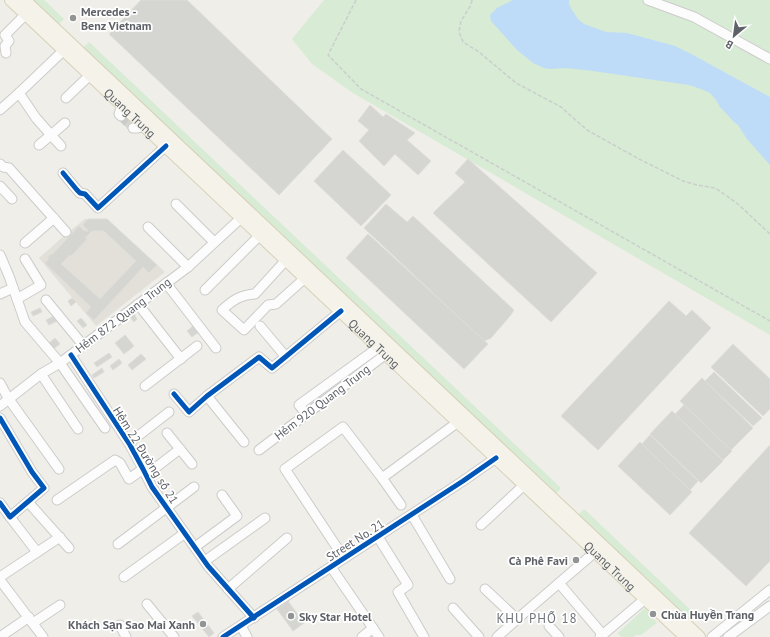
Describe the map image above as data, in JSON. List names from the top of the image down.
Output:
{
  "streets": {
    "main road": ["Quang Trung"],
    "street": [
      "Hẻm 872 Quang Trung",
      "Hẻm 920 Quang Trung",
      "Hẻm 22 Đường số 21",
      "Street No. 21"
    ]
  },
  "crossings": [
    ["Quang Trung", "Hẻm 872 Quang Trung"],
    ["Quang Trung", "Hẻm 920 Quang Trung"],
    ["Quang Trung", "Street No. 21"],
    ["Hẻm 872 Quang Trung", "Hẻm 22 Đường số 21"],
    ["Hẻm 22 Đường số 21", "Street No. 21"]
  ],
  "districts": ["KHU PHỐ 18"],
  "places": [
    "Mercedes - Benz Vietnam",
    "Cà Phê Favi",
    "Chùa Huyền Trang",
    "Sky Star Hotel",
    "Khách Sạn Sao Mai Xanh"
  ],
  "north": "bottom left"
}
